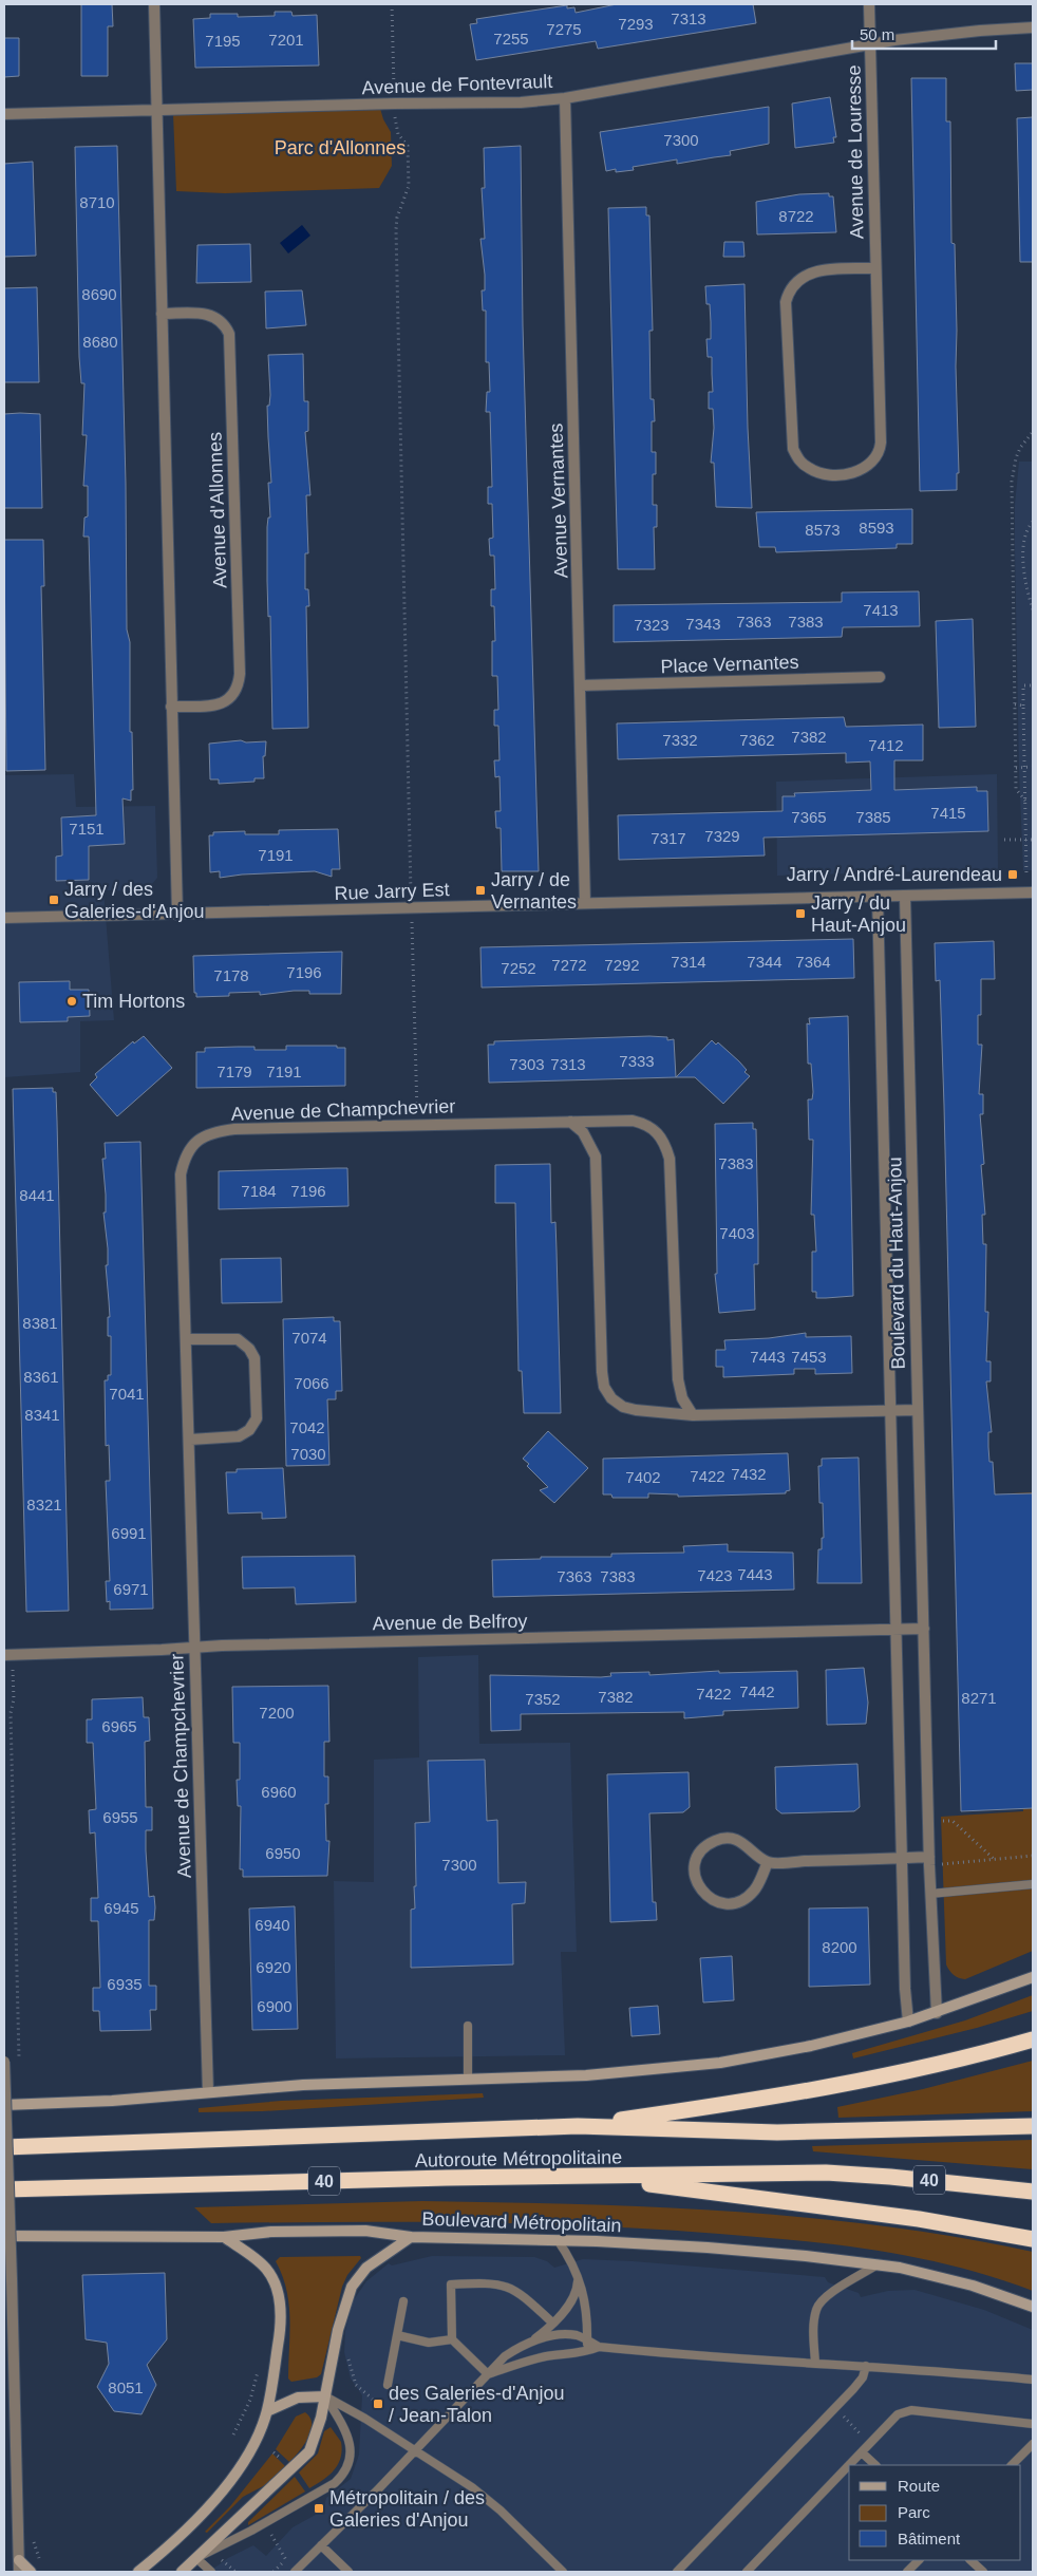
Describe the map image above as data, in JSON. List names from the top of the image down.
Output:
{
  "streets": {
    "highway": ["Autoroute Métropolitaine", "40"],
    "main road": ["Boulevard Métropolitain"],
    "street": [
      "Avenue de Fontevrault",
      "Avenue de Louresse",
      "Avenue Vernantes",
      "Avenue d'Allonnes",
      "Place Vernantes",
      "Rue Jarry Est",
      "Avenue de Champchevrier",
      "Boulevard du Haut-Anjou",
      "Avenue de Belfroy"
    ]
  },
  "crossings": [
    ["Avenue de Fontevrault", "Avenue de Louresse"],
    ["Avenue de Fontevrault", "Avenue Vernantes"],
    ["Avenue Vernantes", "Place Vernantes"],
    ["Avenue Vernantes", "Rue Jarry Est"],
    ["Rue Jarry Est", "Boulevard du Haut-Anjou"],
    ["Avenue de Champchevrier", "Avenue de Belfroy"],
    ["Boulevard du Haut-Anjou", "Avenue de Belfroy"]
  ],
  "parks": ["Parc d'Allonnes"],
  "places": {
    "transit": [
      "Jarry / André-Laurendeau",
      "Jarry / de Vernantes",
      "Jarry / des Galeries-d'Anjou",
      "Jarry / du Haut-Anjou",
      "des Galeries-d'Anjou / Jean-Talon",
      "Métropolitain / des Galeries d'Anjou"
    ],
    "other": ["Tim Hortons"]
  },
  "house_numbers": [
    "7313",
    "7293",
    "7275",
    "7255",
    "7201",
    "7195",
    "7300",
    "8710",
    "8722",
    "8690",
    "8680",
    "8593",
    "8573",
    "7413",
    "7363",
    "7383",
    "7343",
    "7323",
    "7382",
    "7332",
    "7362",
    "7412",
    "7415",
    "7365",
    "7385",
    "7151",
    "7329",
    "7317",
    "7191",
    "7314",
    "7344",
    "7364",
    "7272",
    "7292",
    "7252",
    "7196",
    "7178",
    "7333",
    "7303",
    "7313",
    "7179",
    "7191",
    "7383",
    "7184",
    "7196",
    "8441",
    "7403",
    "8381",
    "7074",
    "7443",
    "7453",
    "8361",
    "7066",
    "7041",
    "8341",
    "7042",
    "7030",
    "7432",
    "7422",
    "7402",
    "8321",
    "6991",
    "7443",
    "7423",
    "7363",
    "7383",
    "6971",
    "7442",
    "7422",
    "7382",
    "8271",
    "7352",
    "7200",
    "6965",
    "6960",
    "6955",
    "6950",
    "7300",
    "6945",
    "6940",
    "8200",
    "6920",
    "6935",
    "6900",
    "8051"
  ],
  "legend": ["Route", "Parc", "Bâtiment"],
  "scale_bar": "50 m"
}
